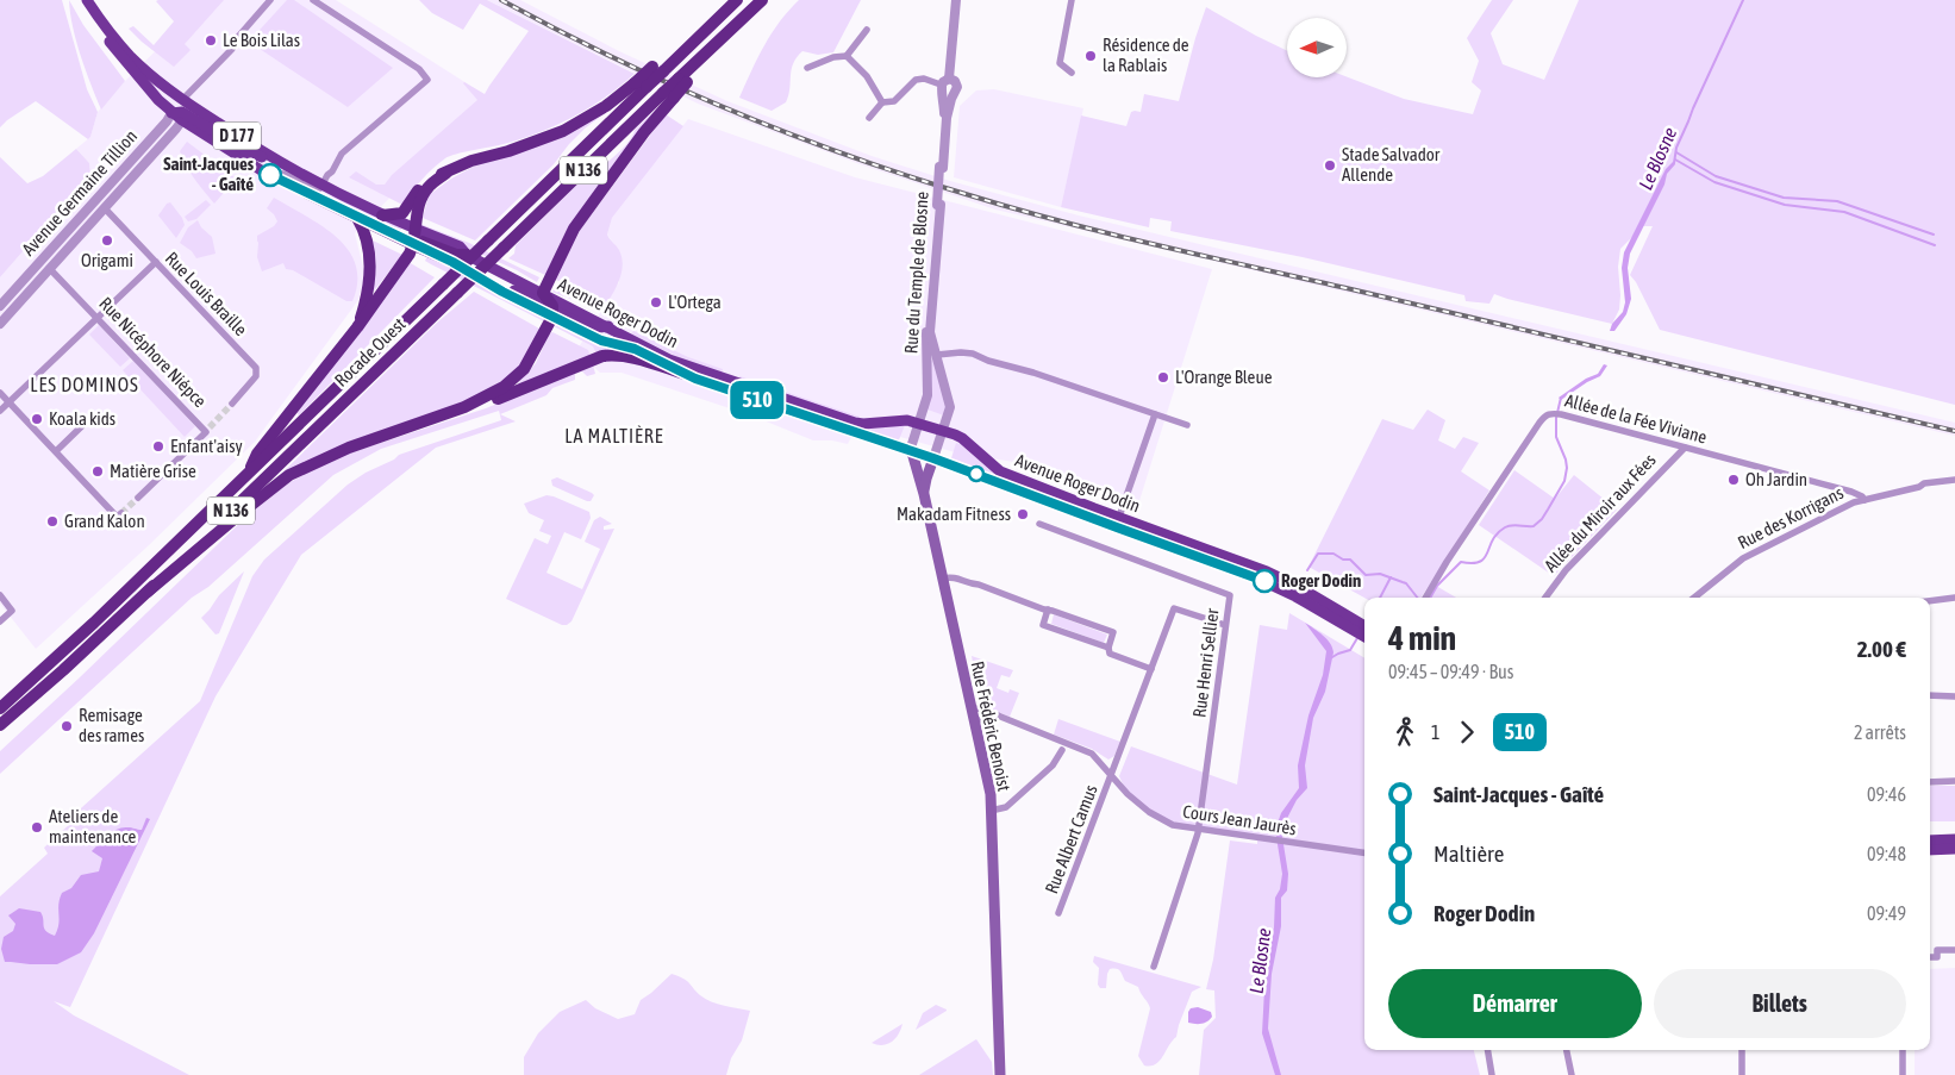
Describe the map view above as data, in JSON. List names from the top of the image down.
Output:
{
  "streets": {
    "highway": ["N 136", "Rocade Ouest"],
    "main road": [
      "D 177",
      "Avenue Germaine Tillion",
      "Avenue Roger Dodin",
      "Rue Frédéric Benoist"
    ],
    "street": [
      "Rue du Temple de Blosne",
      "Rue Louis Braille",
      "Rue Nicéphore Niépce",
      "Allée de la Fée Viviane",
      "Allée du Miroir aux Fées",
      "Rue des Korrigans",
      "Rue Henri Sellier",
      "Cours Jean Jaurès",
      "Rue Albert Camus"
    ]
  },
  "crossings": [
    ["D 177", "Avenue Germaine Tillion"],
    ["D 177", "Avenue Roger Dodin"],
    ["Avenue Germaine Tillion", "Rue Louis Braille"],
    ["Avenue Germaine Tillion", "Rue Nicéphore Niépce"],
    ["Rue du Temple de Blosne", "Avenue Roger Dodin"],
    ["Rue du Temple de Blosne", "Rue Frédéric Benoist"],
    ["Avenue Roger Dodin", "Rue Frédéric Benoist"],
    ["Allée de la Fée Viviane", "Allée du Miroir aux Fées"],
    ["Allée de la Fée Viviane", "Rue des Korrigans"],
    ["Rue Henri Sellier", "Cours Jean Jaurès"],
    ["Rue Henri Sellier", "Rue Albert Camus"],
    ["Rue Frédéric Benoist", "Cours Jean Jaurès"],
    ["Cours Jean Jaurès", "Rue Albert Camus"]
  ],
  "districts": ["LES DOMINOS", "LA MALTIÈRE"],
  "water": ["Le Blosne"],
  "places": [
    "Le Bois Lilas",
    "Résidence de la Rablais",
    "Stade Salvador Allende",
    "Saint-Jacques - Gaîté",
    "Origami",
    "L'Ortega",
    "L'Orange Bleue",
    "Koala kids",
    "Enfant'aisy",
    "Matière Grise",
    "Oh Jardin",
    "Makadam Fitness",
    "Grand Kalon",
    "Roger Dodin",
    "Remisage des rames",
    "Ateliers de maintenance"
  ],
  "lines": ["bus line 510"],
  "north": "left",
  "page": {
    "on_map": "510",
    "heading": ["4 min", "09:45 – 09:49 · Bus", "2.00 €"],
    "legs": ["1", "510", "2 arrêts"],
    "list": [
      {
        "name": "Saint-Jacques - Gaîté",
        "value": "09:46"
      },
      {
        "name": "Maltière",
        "value": "09:48"
      },
      {
        "name": "Roger Dodin",
        "value": "09:49"
      }
    ],
    "buttons": ["Démarrer", "Billets"]
  }
}
